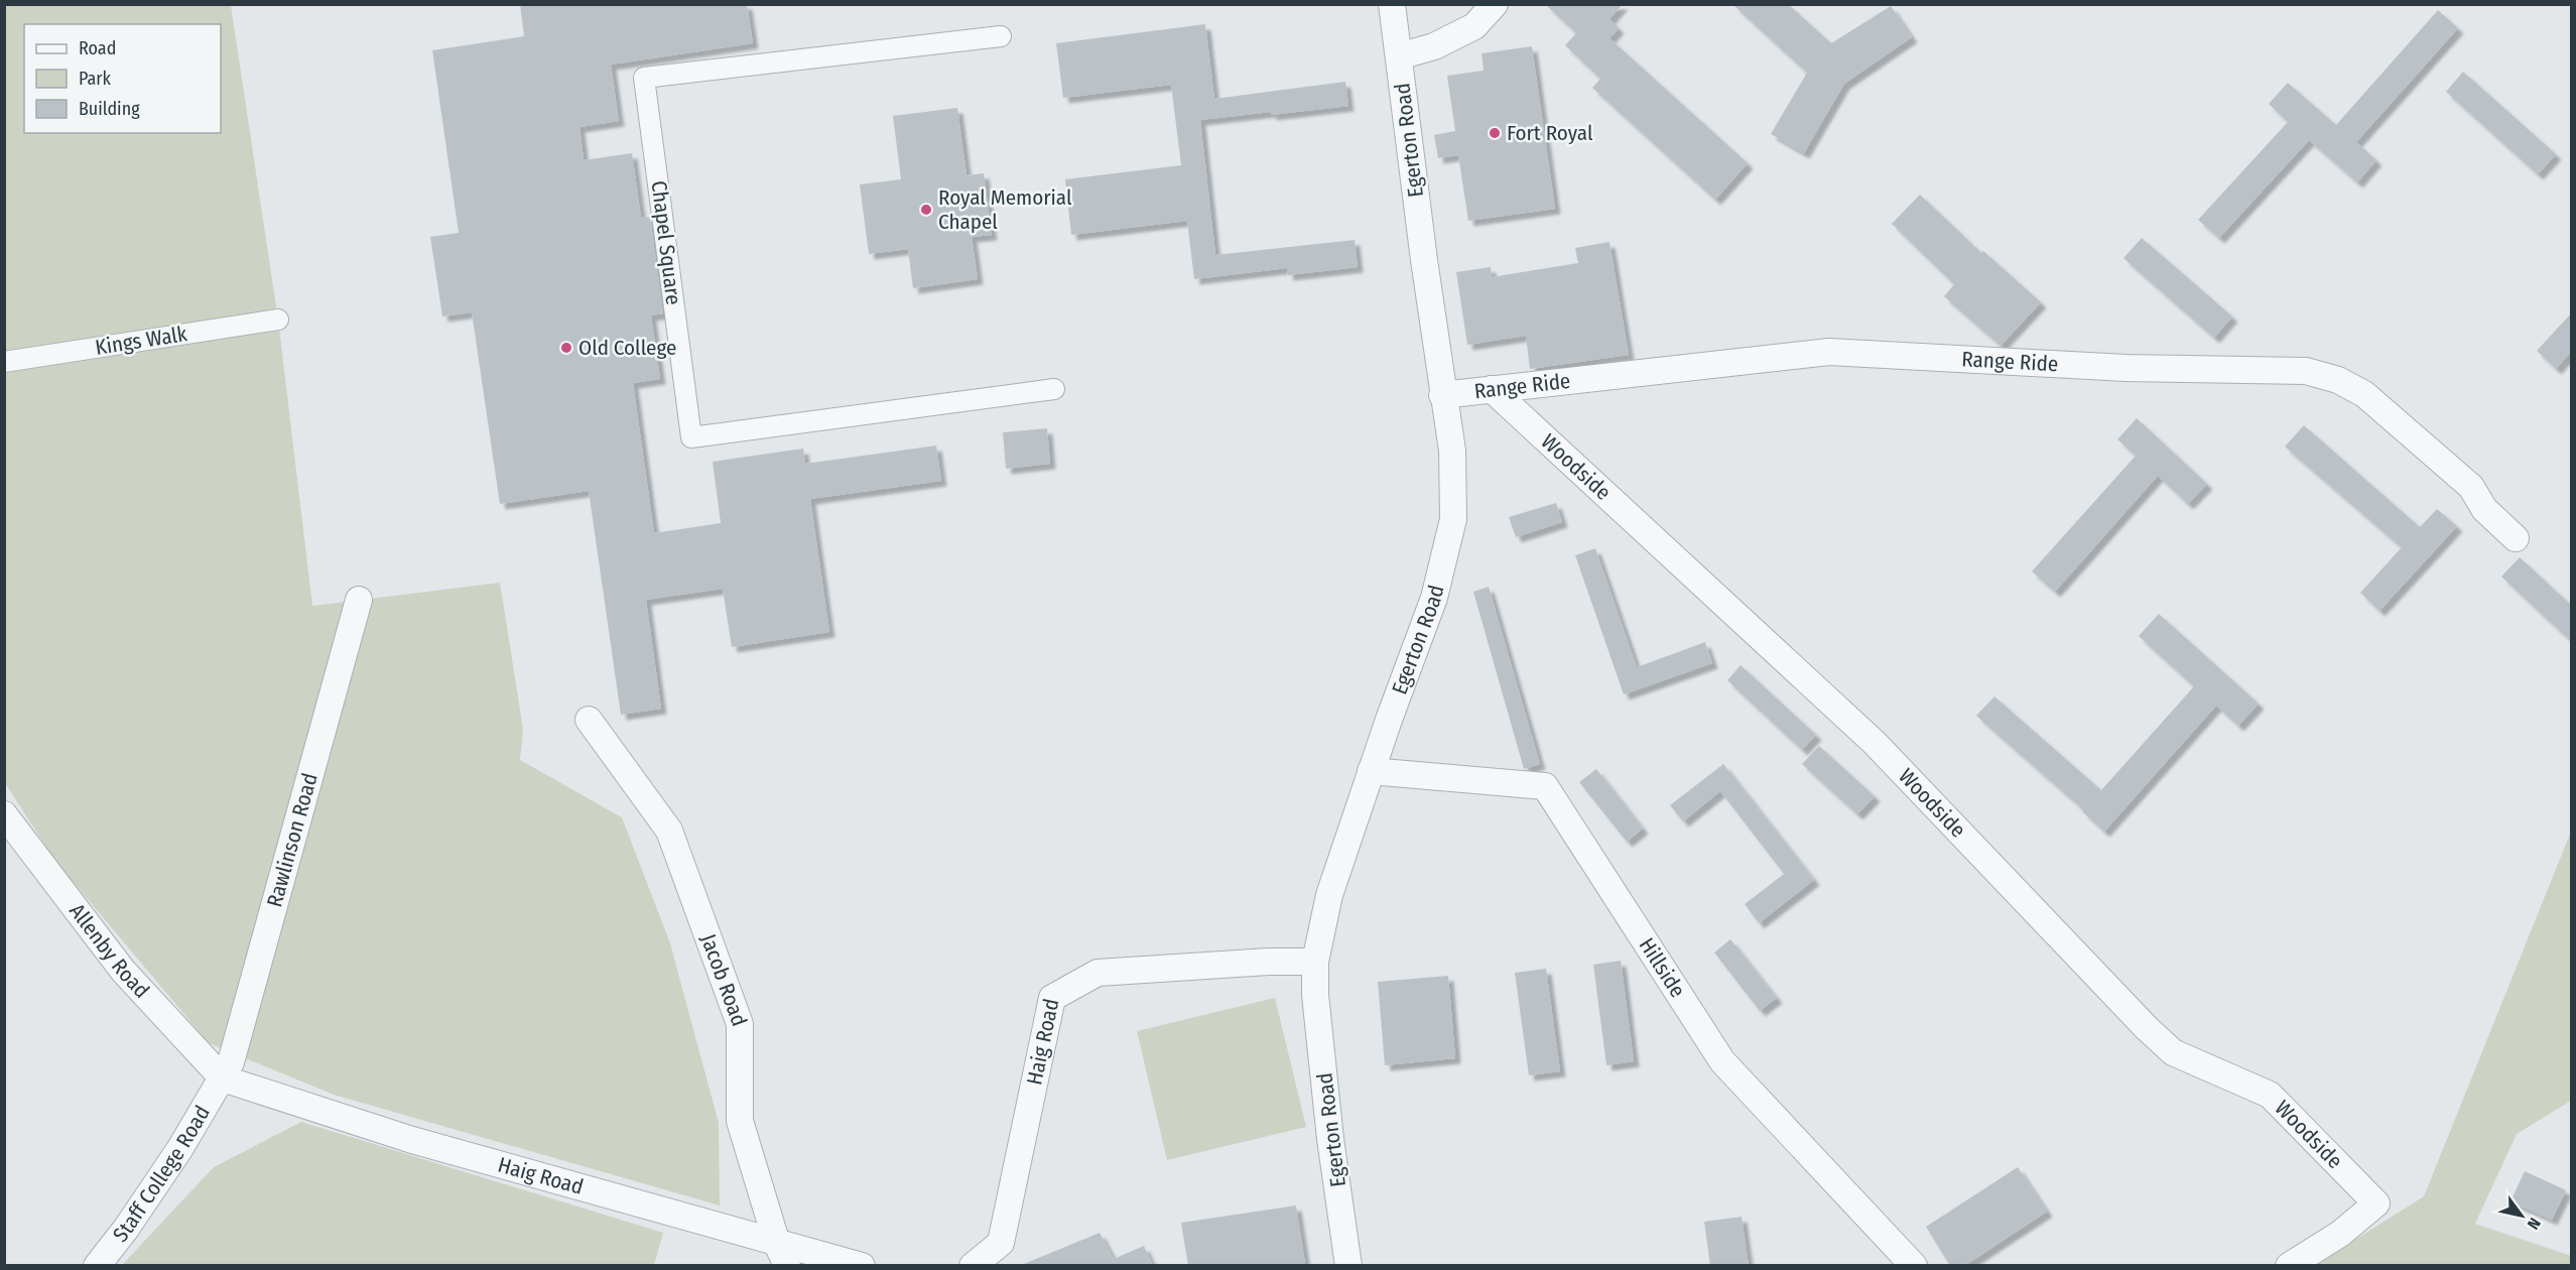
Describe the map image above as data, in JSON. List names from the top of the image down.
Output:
{
  "streets": {
    "street": [
      "Egerton Road",
      "Chapel Square",
      "Kings Walk",
      "Range Ride",
      "Woodside",
      "Rawlinson Road",
      "Allenby Road",
      "Hillside",
      "Jacob Road",
      "Haig Road",
      "Staff College Road"
    ]
  },
  "crossings": [
    ["Egerton Road", "Range Ride"],
    ["Egerton Road", "Hillside"],
    ["Egerton Road", "Haig Road"],
    ["Range Ride", "Woodside"],
    ["Rawlinson Road", "Allenby Road"],
    ["Rawlinson Road", "Haig Road"],
    ["Rawlinson Road", "Staff College Road"],
    ["Allenby Road", "Haig Road"],
    ["Allenby Road", "Staff College Road"],
    ["Jacob Road", "Haig Road"],
    ["Haig Road", "Staff College Road"]
  ],
  "places": ["Fort Royal", "Royal Memorial Chapel", "Old College"],
  "legend": ["Road", "Park", "Building"],
  "north": "bottom right"
}
